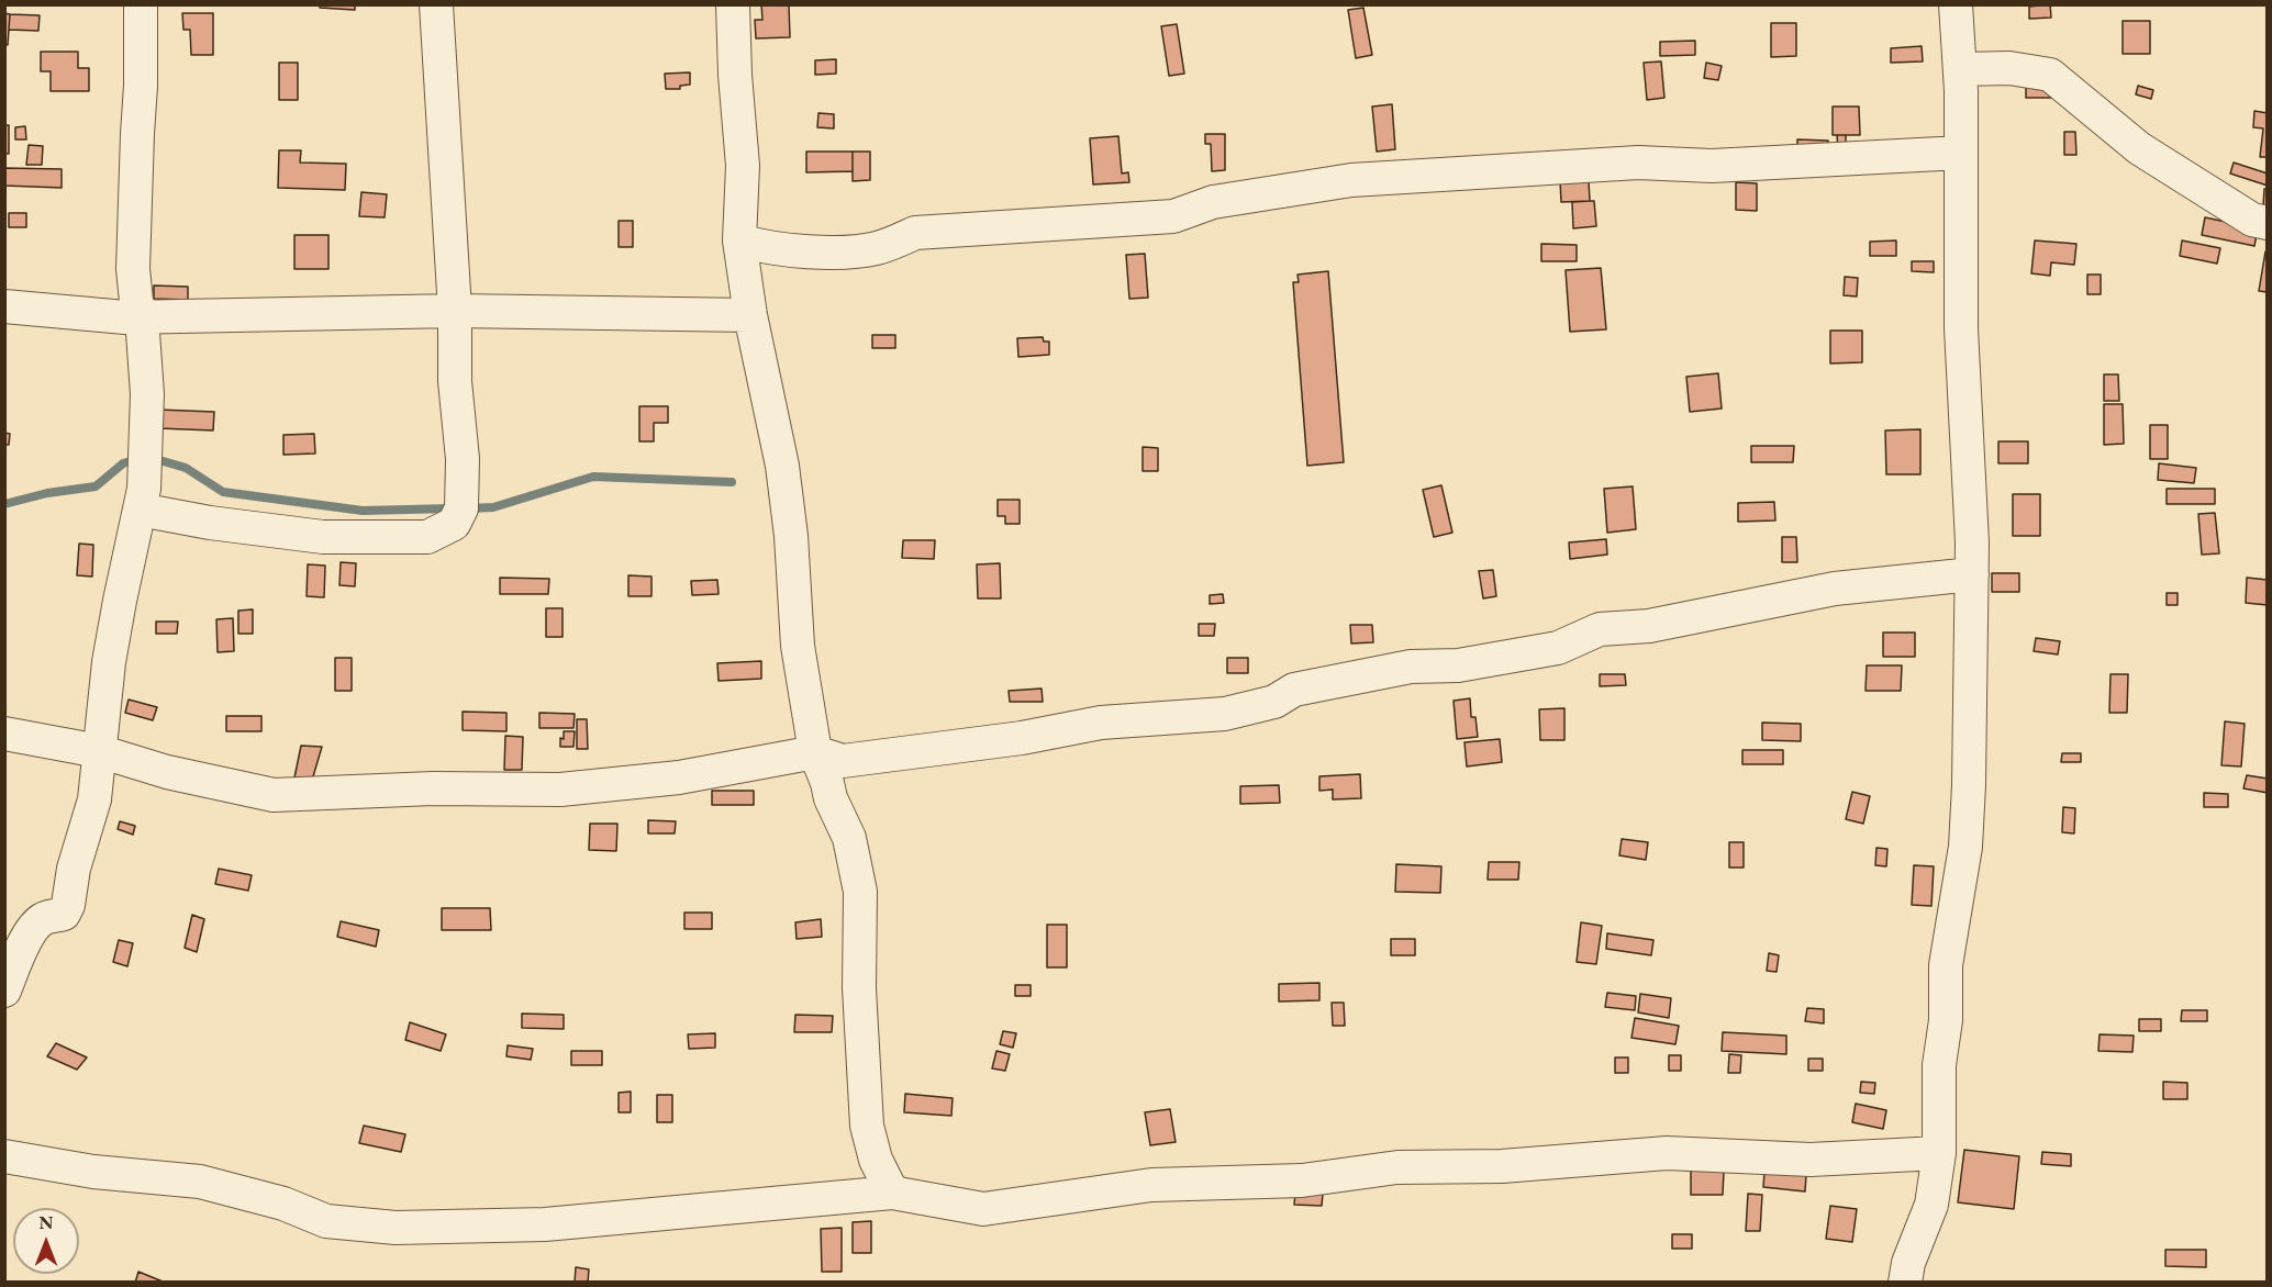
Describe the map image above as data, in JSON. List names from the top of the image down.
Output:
{
  "north": "top"
}
